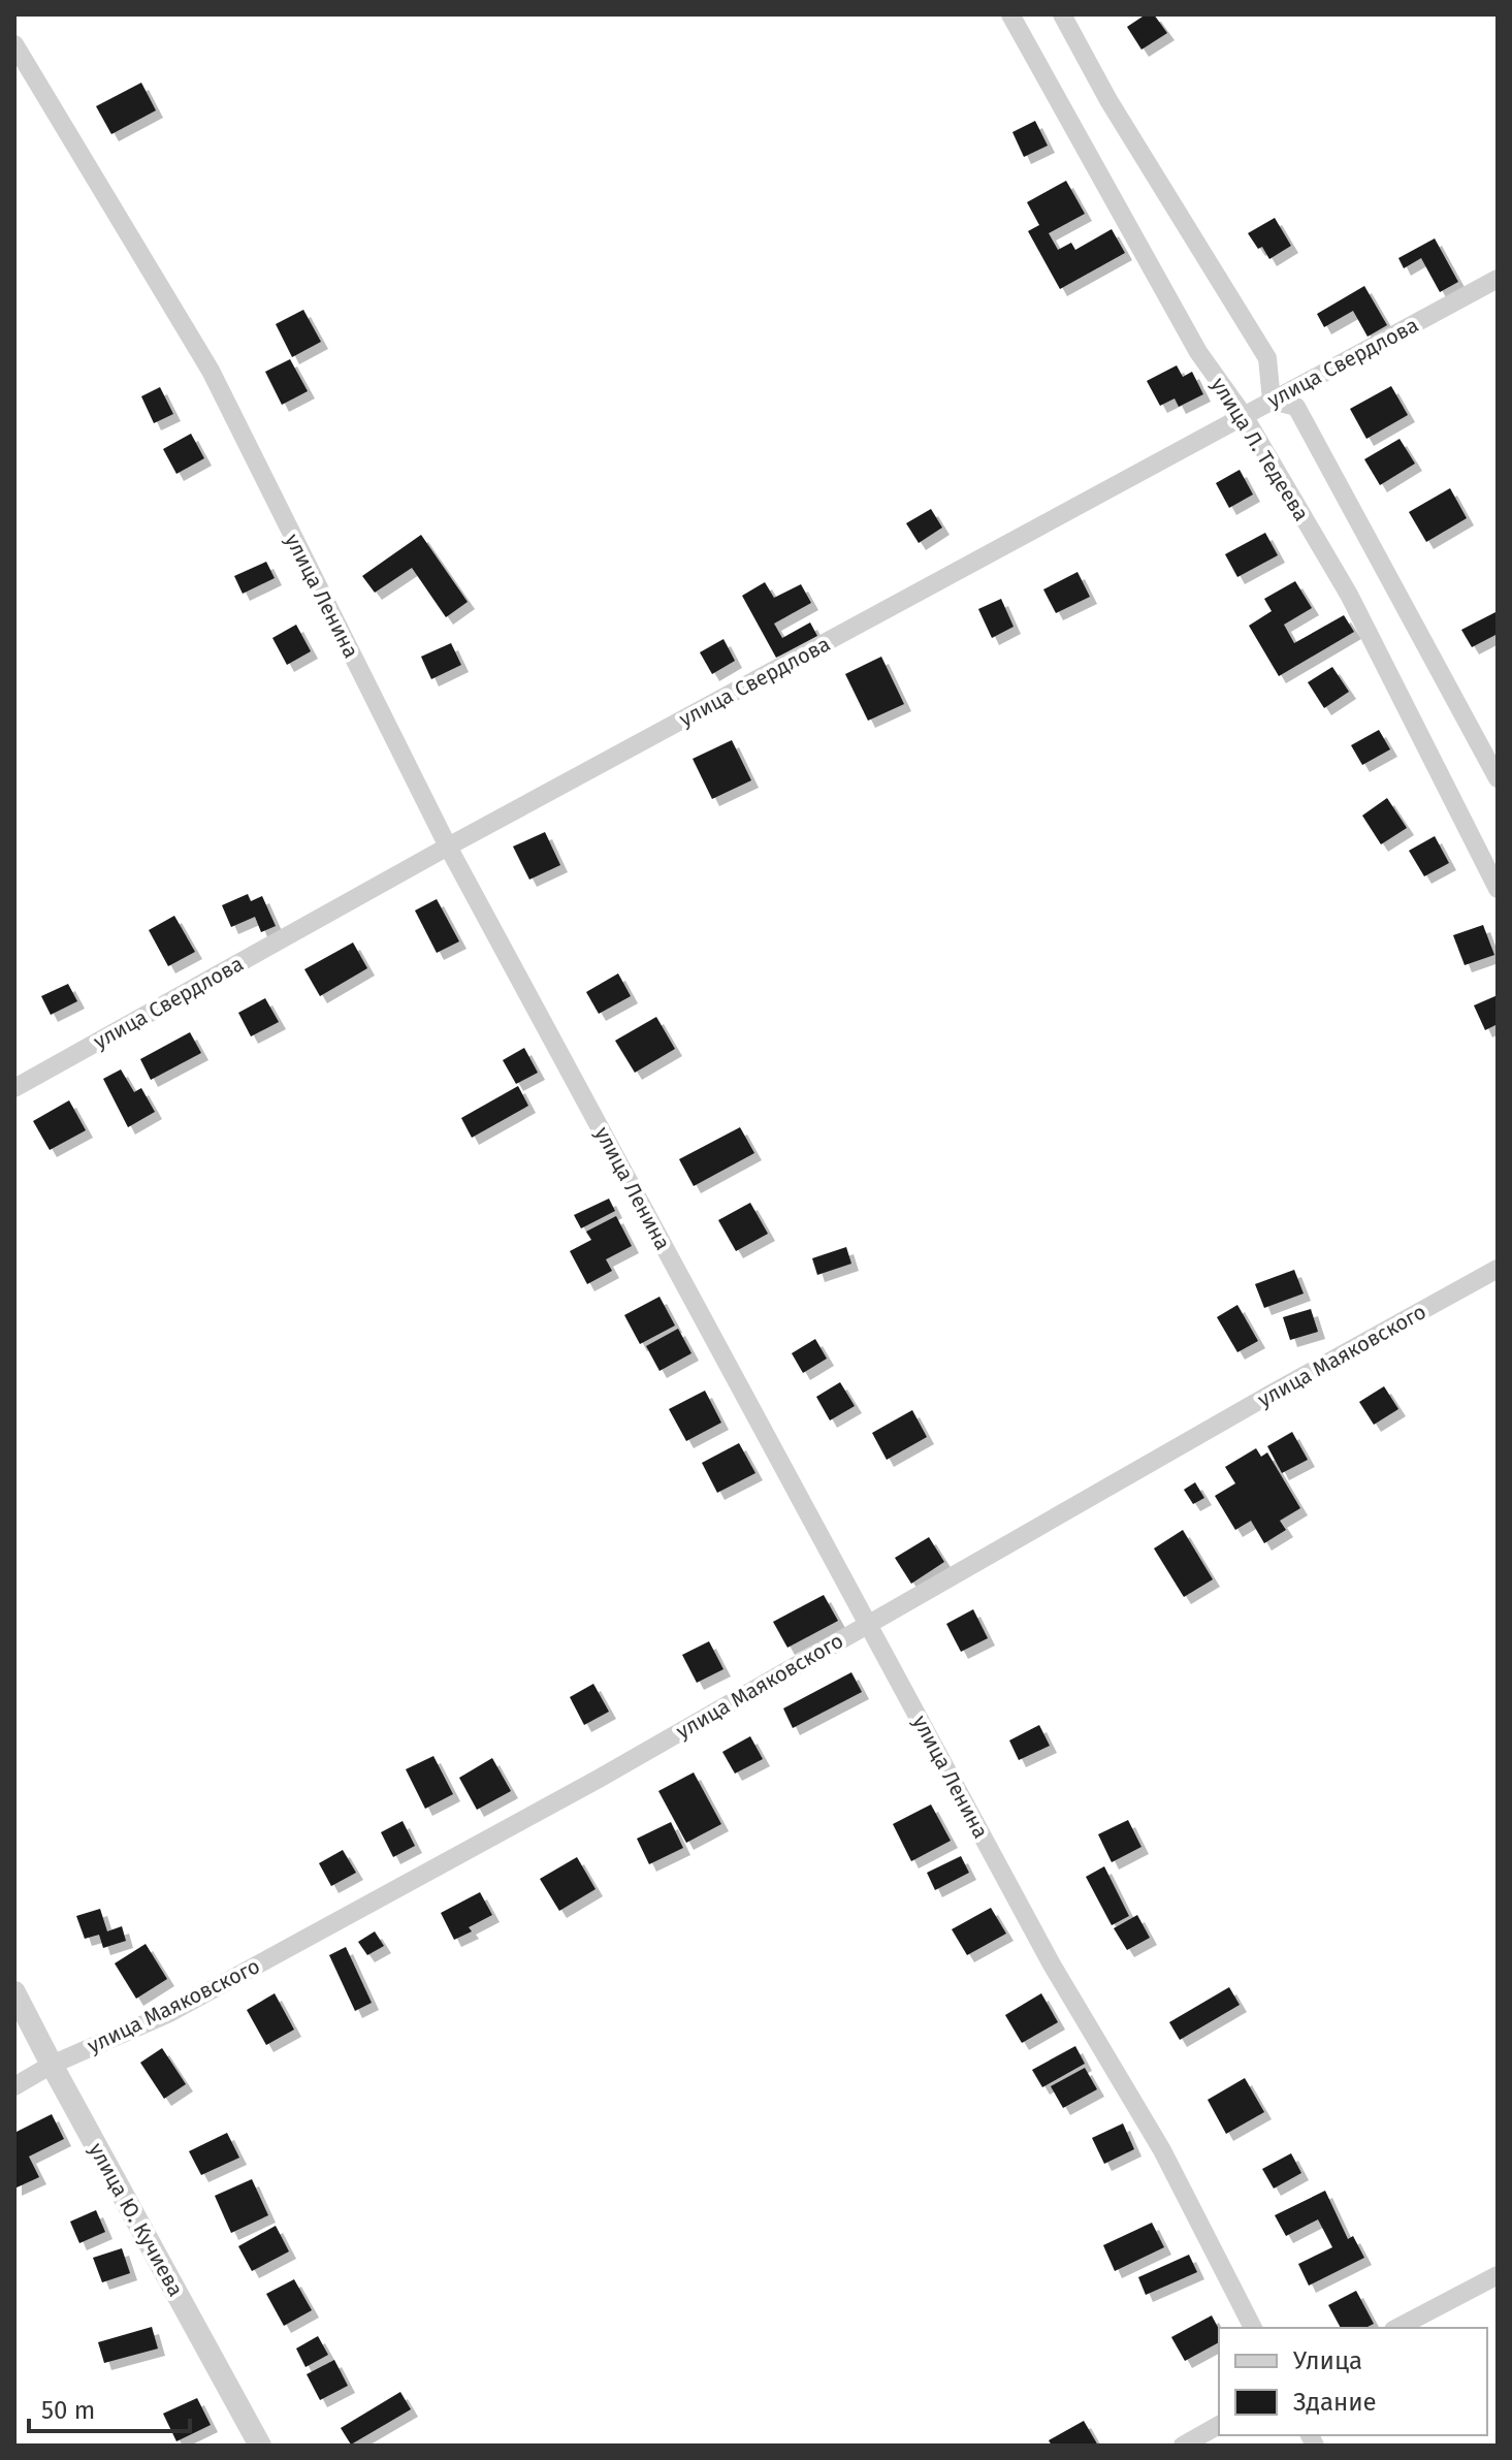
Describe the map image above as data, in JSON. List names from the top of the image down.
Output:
{
  "streets": {
    "street": [
      "улица Свердлова",
      "улица Л. Тедеева",
      "улица Ленина",
      "улица Маяковского",
      "улица Ю. Кучиева"
    ]
  },
  "crossings": [
    ["улица Свердлова", "улица Л. Тедеева"],
    ["улица Свердлова", "улица Ленина"],
    ["улица Ленина", "улица Маяковского"],
    ["улица Маяковского", "улица Ю. Кучиева"]
  ],
  "legend": ["Улица", "Здание"],
  "scale_bar": "50 m"
}
